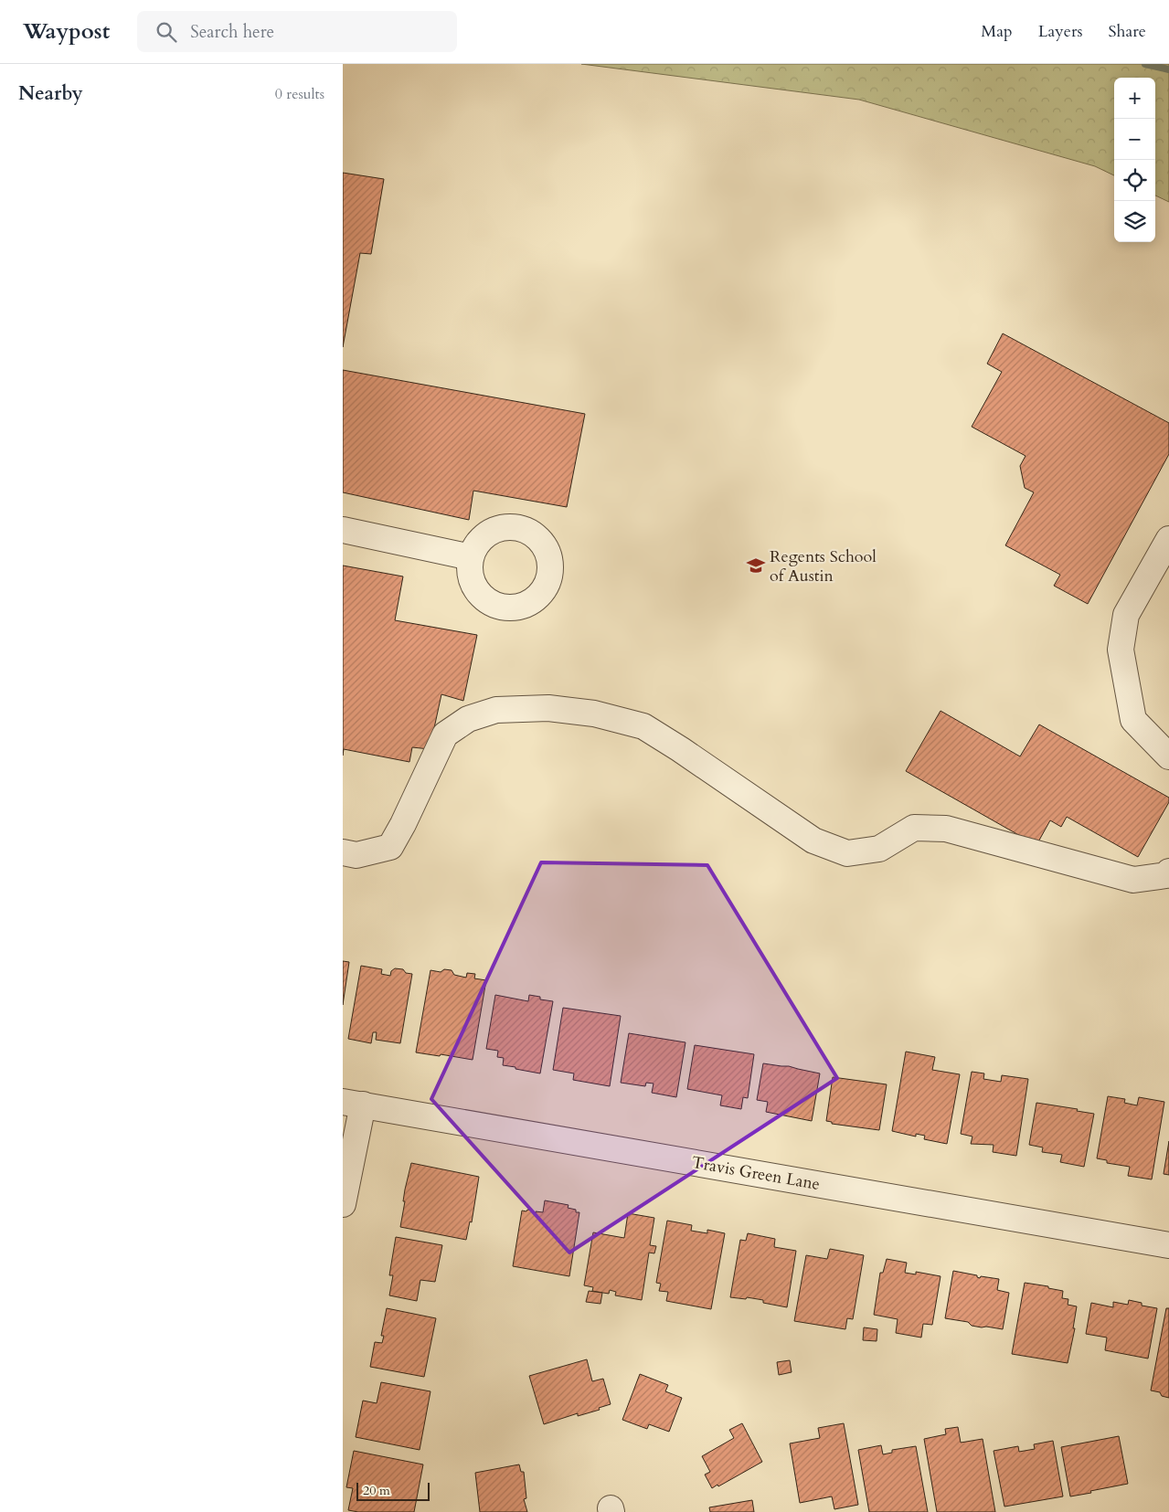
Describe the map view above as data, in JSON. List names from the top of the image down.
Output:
{
  "streets": {
    "street": ["Travis Green Lane"]
  },
  "places": {
    "school or university": ["Regents School of Austin"]
  },
  "scale_bar": "20 m",
  "page": {
    "header": "Waypost",
    "search": "Search here",
    "nav": ["Map", "Layers", "Share"],
    "heading": ["Nearby", "0 results"],
    "map_buttons": ["+", "−"],
    "scale": "20 m"
  }
}
